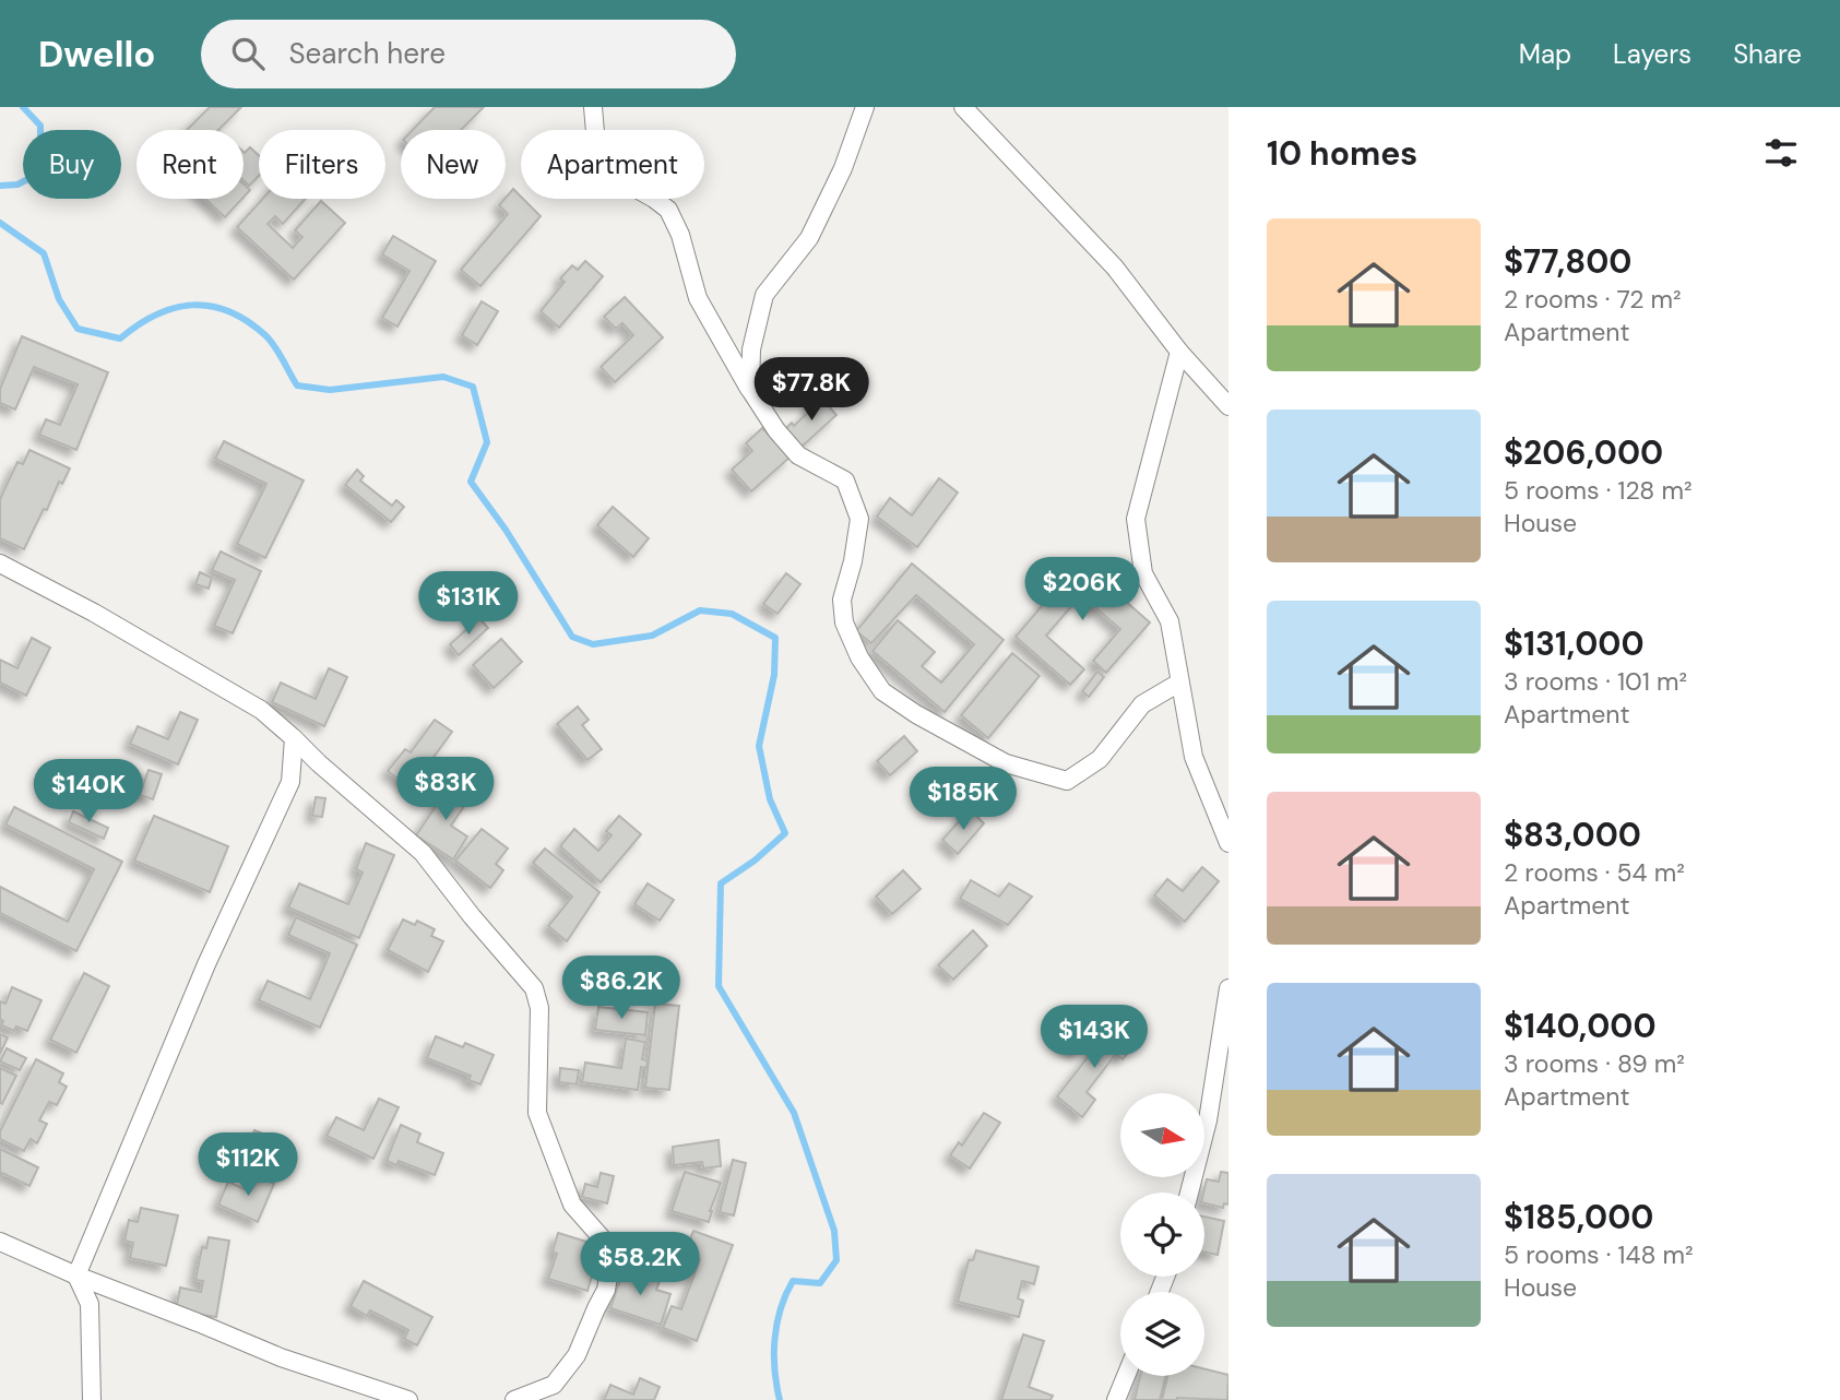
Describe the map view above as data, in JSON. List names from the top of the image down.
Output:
{
  "north": "right",
  "page": {
    "header": "Dwello",
    "search": "Search here",
    "nav": ["Map", "Layers", "Share"],
    "heading": "10 homes",
    "chip": [
      "Buy",
      "Rent",
      "Filters",
      "New",
      "Apartment"
    ],
    "list": [
      {
        "name": "$77,800",
        "note": "2 rooms · 72 m² · Apartment"
      },
      {
        "name": "$206,000",
        "note": "5 rooms · 128 m² · House"
      },
      {
        "name": "$131,000",
        "note": "3 rooms · 101 m² · Apartment"
      },
      {
        "name": "$83,000",
        "note": "2 rooms · 54 m² · Apartment"
      },
      {
        "name": "$140,000",
        "note": "3 rooms · 89 m² · Apartment"
      },
      {
        "name": "$185,000",
        "note": "5 rooms · 148 m² · House"
      }
    ],
    "price": [
      "$77.8K",
      "$206K",
      "$131K",
      "$83K",
      "$140K",
      "$185K",
      "$86.2K",
      "$143K",
      "$112K",
      "$58.2K"
    ]
  }
}
